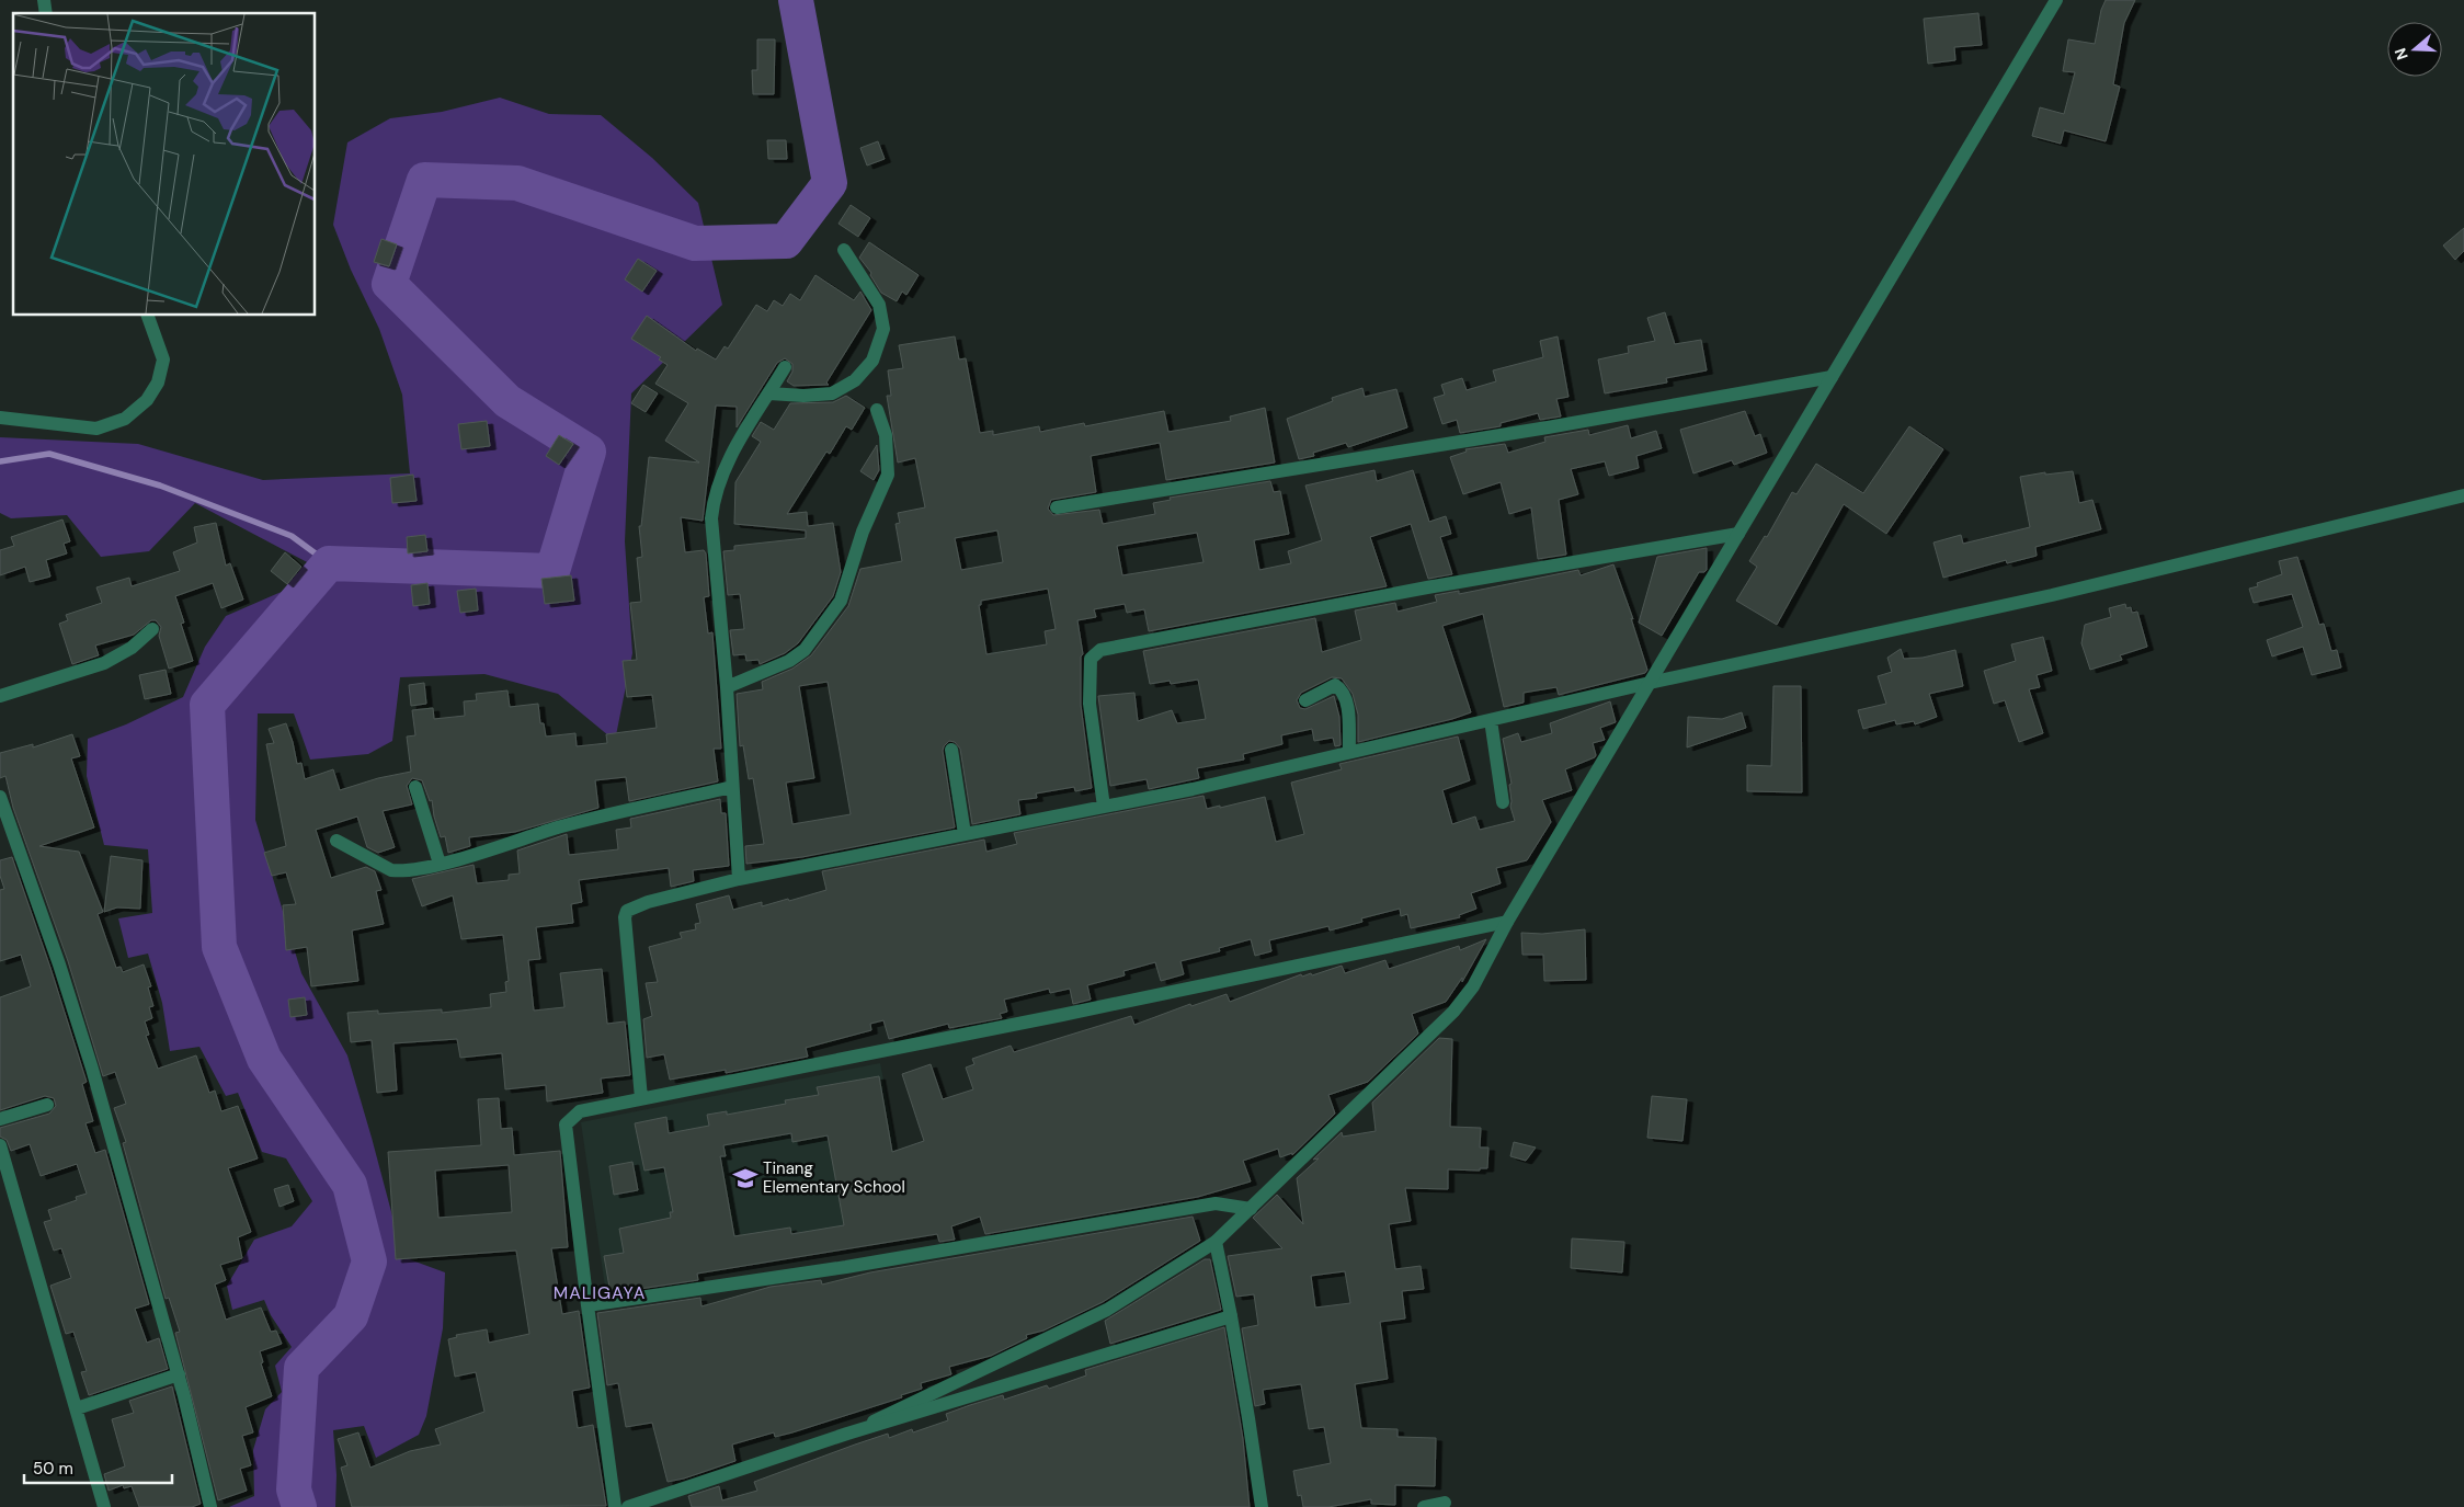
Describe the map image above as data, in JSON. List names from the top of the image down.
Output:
{
  "districts": ["MALIGAYA"],
  "places": {
    "school or university": ["Tinang Elementary School"]
  },
  "scale_bar": "50 m",
  "north": "left"
}
